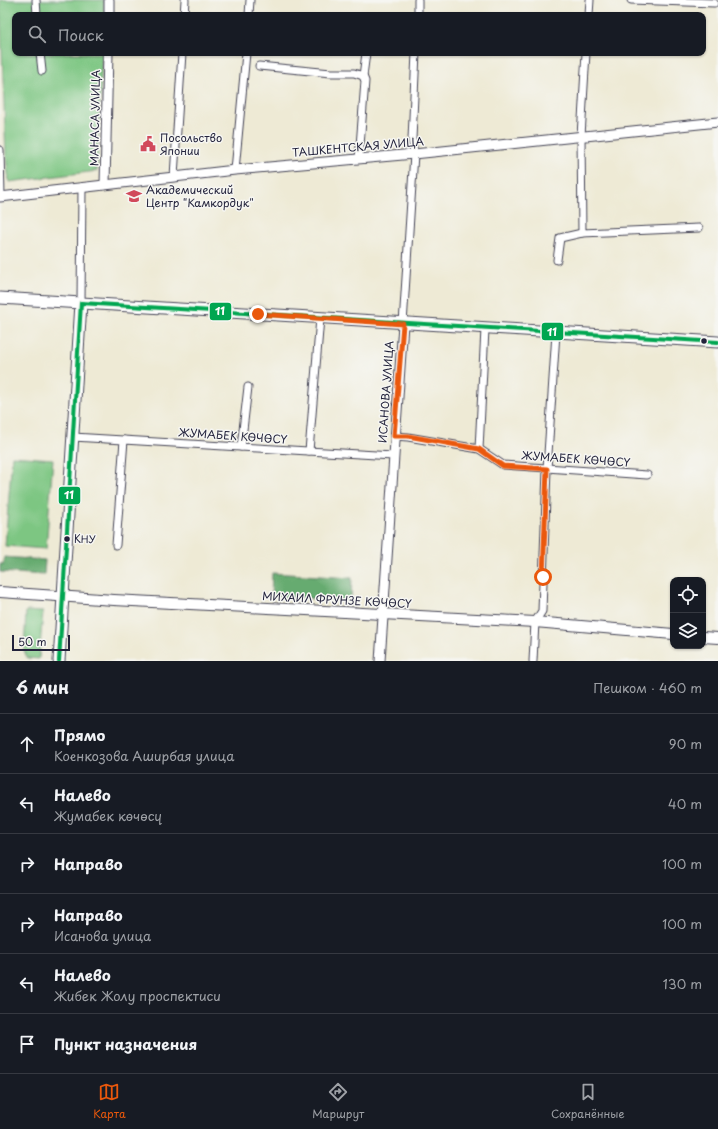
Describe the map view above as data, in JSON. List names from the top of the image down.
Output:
{
  "streets": {
    "main road": ["МИХАИЛ ФРУНЗЕ КӨЧӨСҮ"],
    "street": [
      "МАНАСА УЛИЦА",
      "ТАШКЕНТСКАЯ УЛИЦА",
      "ИСАНОВА УЛИЦА",
      "ЖУМАБЕК КӨЧӨСҮ"
    ]
  },
  "crossings": [
    ["МАНАСА УЛИЦА", "ТАШКЕНТСКАЯ УЛИЦА"],
    ["ТАШКЕНТСКАЯ УЛИЦА", "ИСАНОВА УЛИЦА"],
    ["ИСАНОВА УЛИЦА", "ЖУМАБЕК КӨЧӨСҮ"],
    ["ИСАНОВА УЛИЦА", "МИХАИЛ ФРУНЗЕ КӨЧӨСҮ"]
  ],
  "places": {
    "public building": ["Посольство Японии"],
    "school or university": ["Академический Центр \"Камкордук\""],
    "other": ["КНУ"]
  },
  "lines": ["transit line 11"],
  "scale_bar": "50 m",
  "page": {
    "search": "Поиск",
    "scale": "50 m",
    "heading": ["6 мин", "Пешком · 460 m"],
    "list": [
      ["Прямо", "Коенкозова Аширбая улица", "90 m"],
      ["Налево", "Жумабек көчөсү", "40 m"],
      ["Направо", "100 m"],
      ["Направо", "Исанова улица", "100 m"],
      ["Налево", "Жибек Жолу проспектиси", "130 m"],
      "Пункт назначения"
    ],
    "nav": ["Карта", "Маршрут", "Сохранённые"]
  }
}
